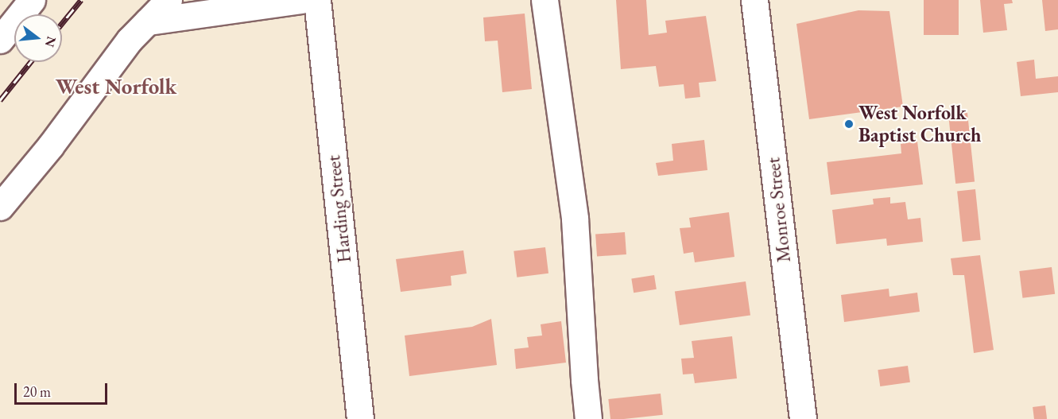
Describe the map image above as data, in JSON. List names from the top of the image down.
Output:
{
  "streets": {
    "street": ["Harding Street", "Monroe Street"]
  },
  "districts": ["West Norfolk"],
  "places": ["West Norfolk Baptist Church"],
  "scale_bar": "20 m",
  "north": "right"
}
